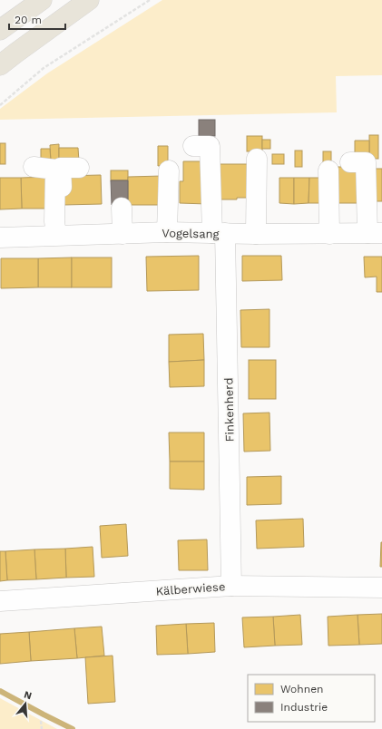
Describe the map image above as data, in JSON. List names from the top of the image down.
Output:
{
  "streets": {
    "street": ["Vogelsang", "Finkenherd", "Kälberwiese"]
  },
  "crossings": [
    ["Vogelsang", "Finkenherd"],
    ["Finkenherd", "Kälberwiese"]
  ],
  "legend": ["Wohnen", "Industrie"],
  "scale_bar": "20 m",
  "north": "top"
}
